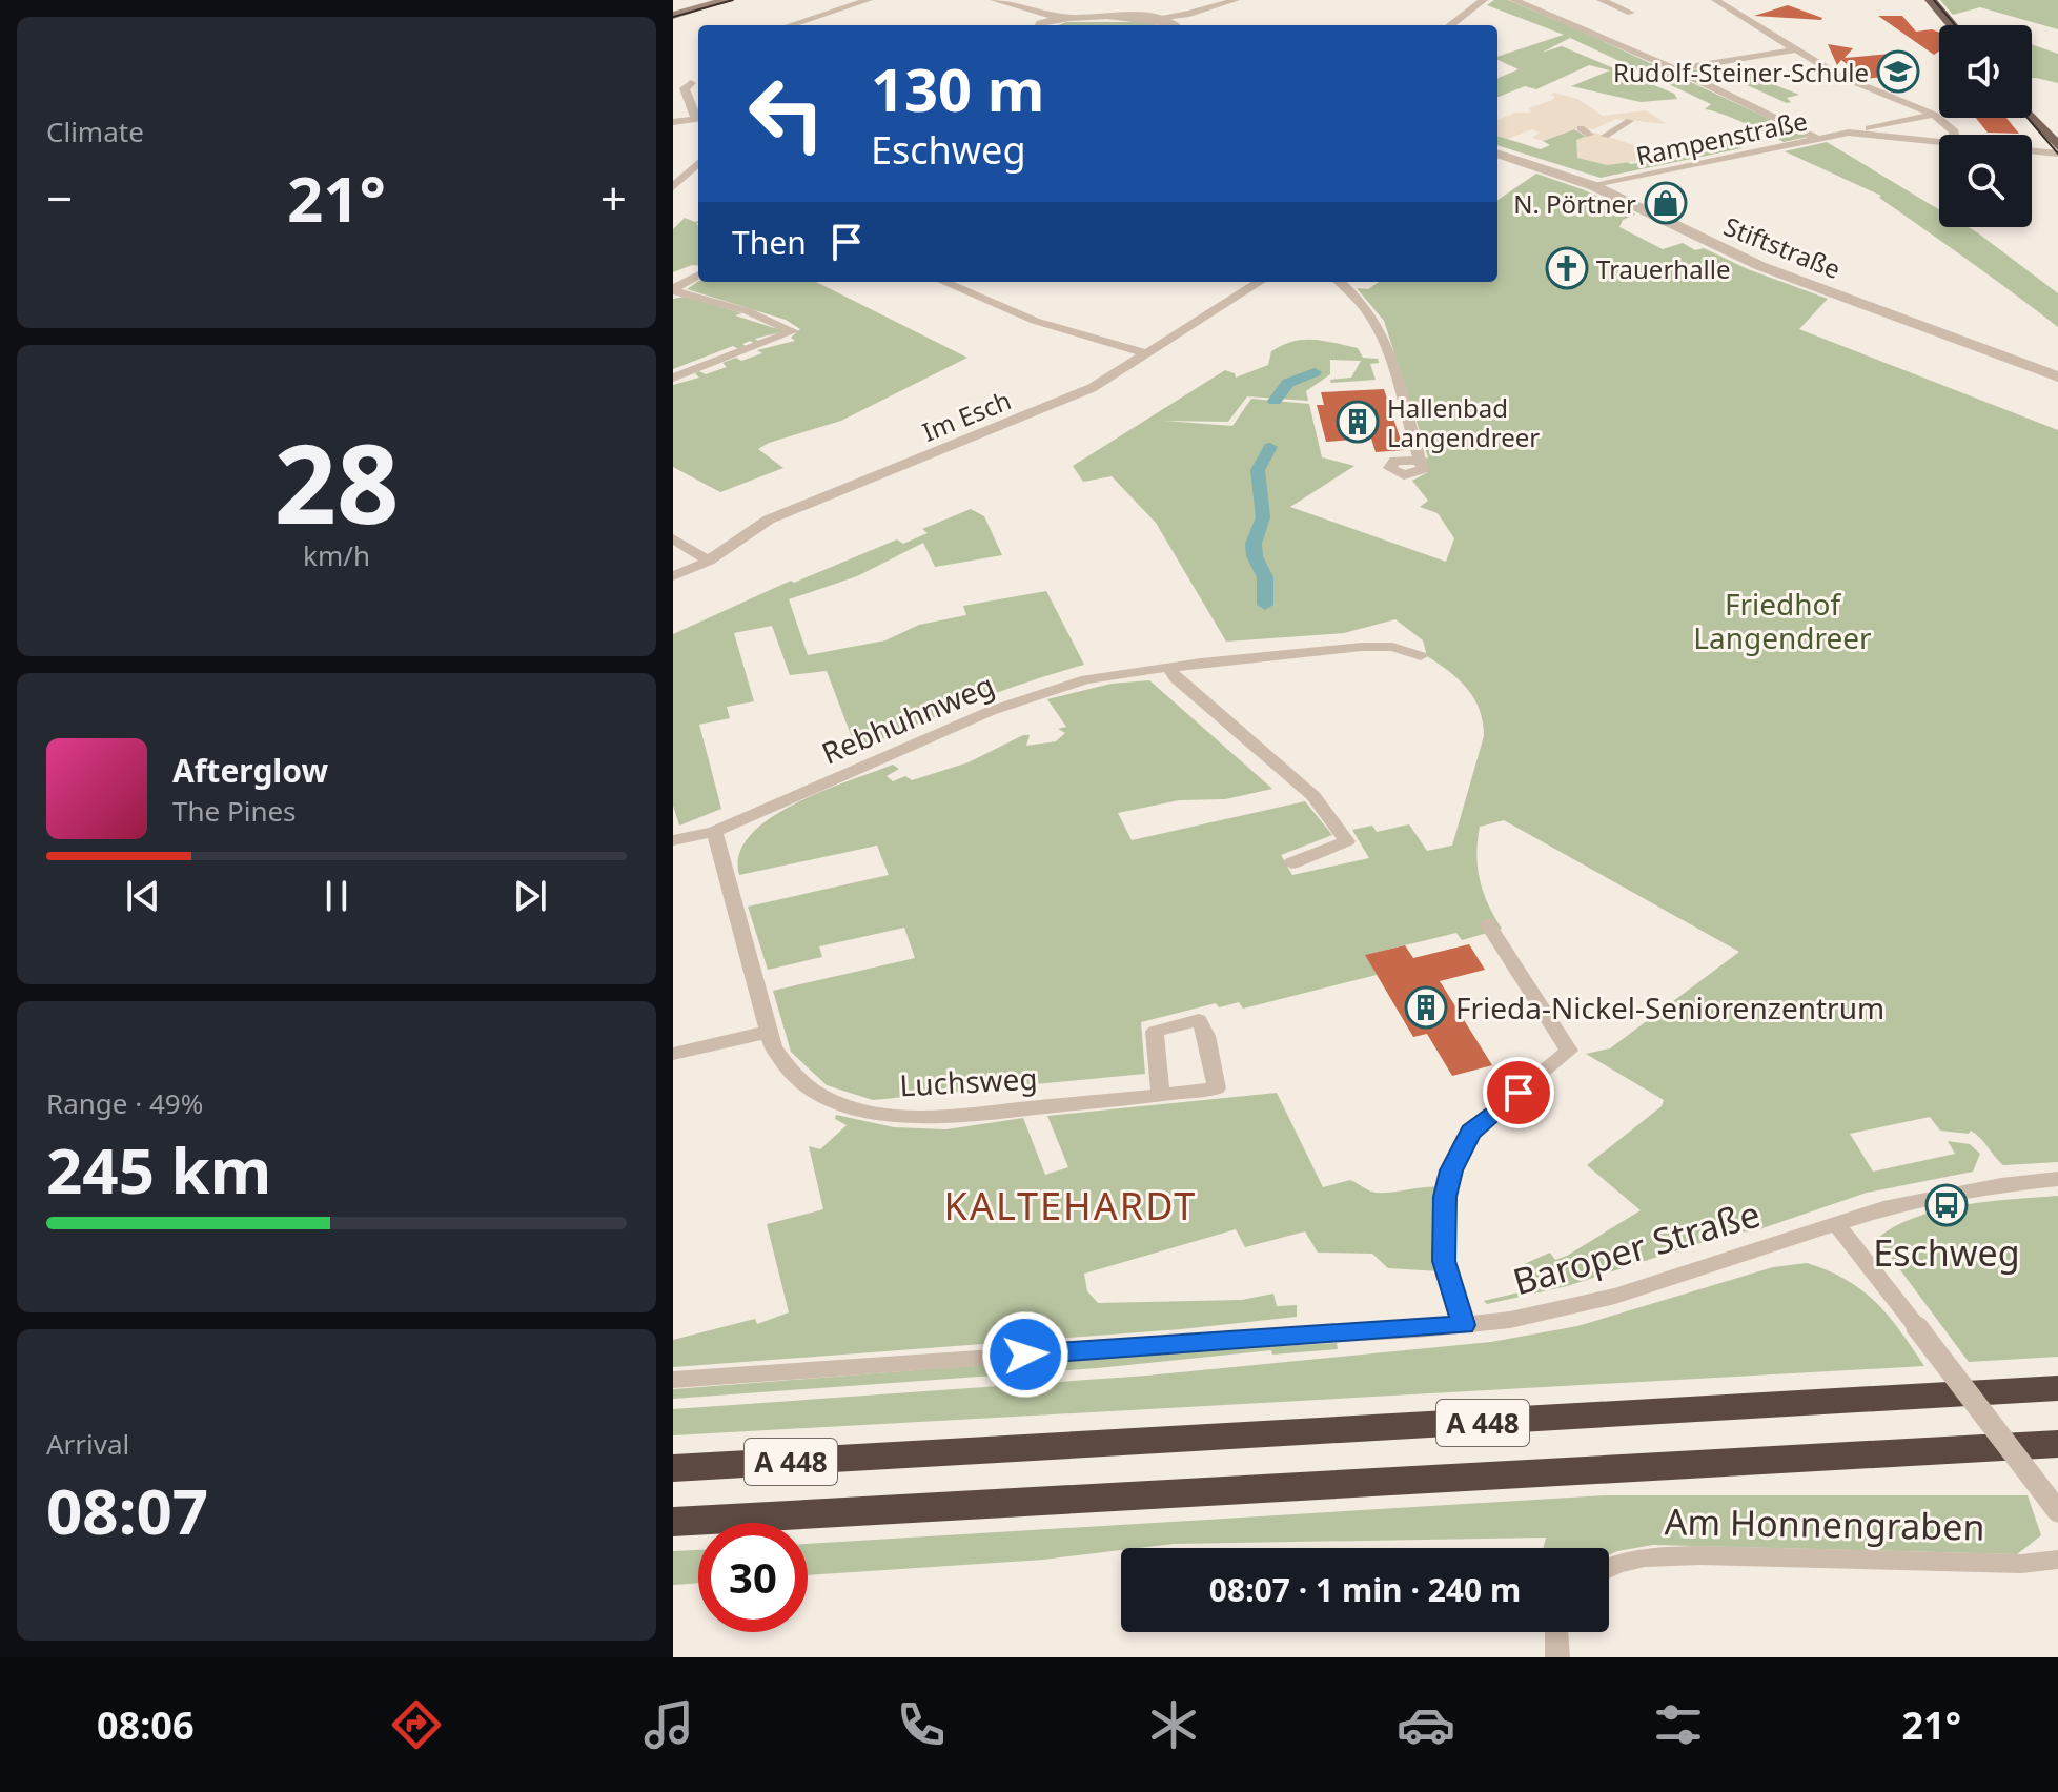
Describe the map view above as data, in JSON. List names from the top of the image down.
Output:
{
  "streets": {
    "highway": ["A 448"],
    "street": [
      "Rampenstraße",
      "Stiftstraße",
      "Im Esch",
      "Rebhuhnweg",
      "Luchsweg",
      "Baroper Straße",
      "Am Honnengraben"
    ]
  },
  "crossings": [
    ["Rampenstraße", "Stiftstraße"],
    ["Rebhuhnweg", "Luchsweg"]
  ],
  "districts": ["KALTEHARDT"],
  "parks": ["Friedhof Langendreer"],
  "places": {
    "school or university": ["Rudolf-Steiner-Schule"],
    "shop": ["N. Pörtner"],
    "church": ["Trauerhalle"],
    "building": ["Hallenbad Langendreer", "Frieda-Nickel-Seniorenzentrum"],
    "bus stop": ["Eschweg"]
  },
  "page": {
    "tile": [
      "Climate",
      ["28", "km/h"],
      ["Range · 49%", "245 km"],
      ["Arrival", "08:07"]
    ],
    "turn": ["130 m", "Eschweg"],
    "heat": ["−", "21°", "+"],
    "then": "Then",
    "song": ["Afterglow", "The Pines"],
    "limit": "30",
    "trip": "08:07 · 1 min · 240 m",
    "tabs": ["08:06", "21°"]
  }
}
